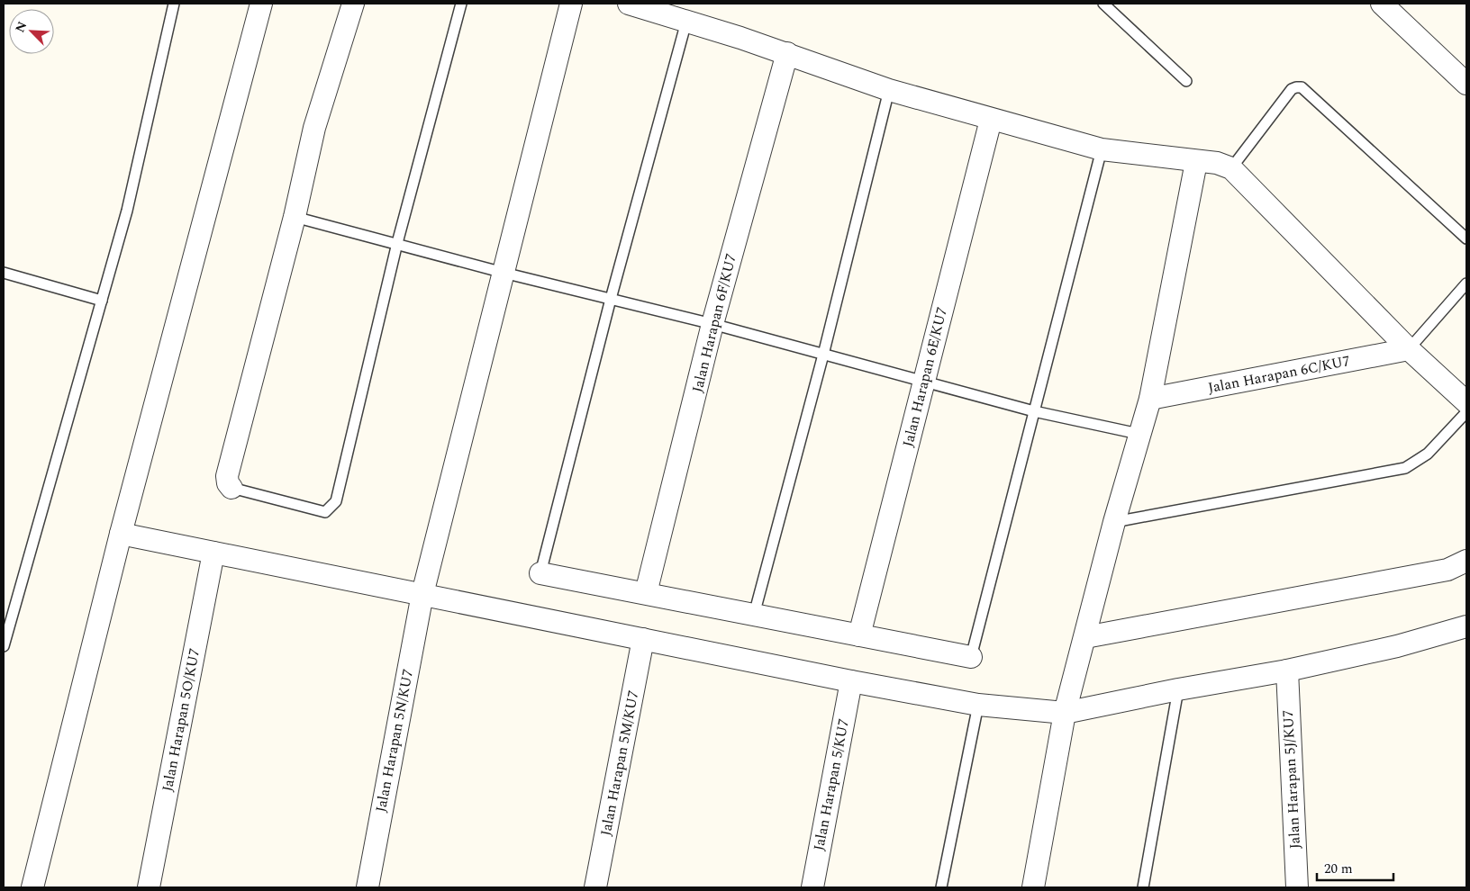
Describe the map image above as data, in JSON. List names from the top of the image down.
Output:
{
  "streets": {
    "street": [
      "Jalan Harapan 6F/KU7",
      "Jalan Harapan 6C/KU7",
      "Jalan Harapan 6E/KU7",
      "Jalan Harapan 5O/KU7",
      "Jalan Harapan 5N/KU7",
      "Jalan Harapan 5M/KU7",
      "Jalan Harapan 5J/KU7",
      "Jalan Harapan 5/KU7"
    ]
  },
  "scale_bar": "20 m",
  "north": "top left"
}
